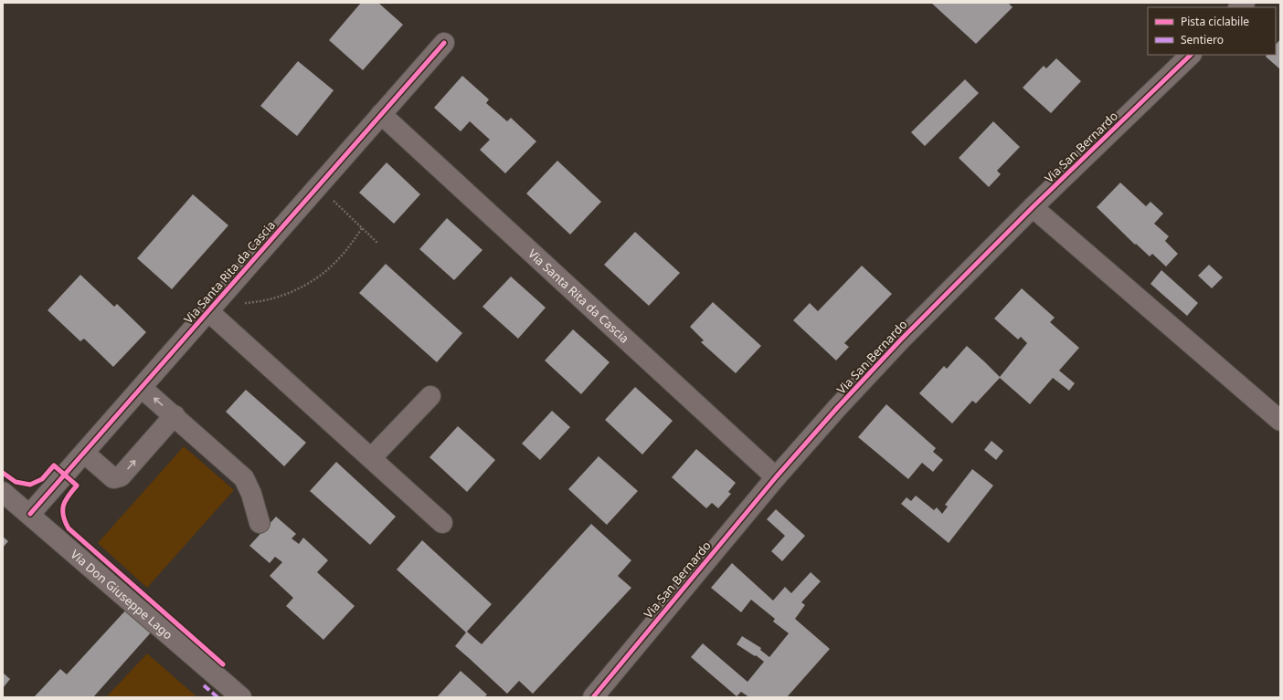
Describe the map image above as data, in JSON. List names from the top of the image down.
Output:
{
  "streets": {
    "street": ["Via San Bernardo", "Via Santa Rita da Cascia", "Via Don Giuseppe Lago"]
  },
  "crossings": [
    ["Via San Bernardo", "Via Santa Rita da Cascia"],
    ["Via Santa Rita da Cascia", "Via Don Giuseppe Lago"]
  ],
  "legend": ["Pista ciclabile", "Sentiero"]
}
